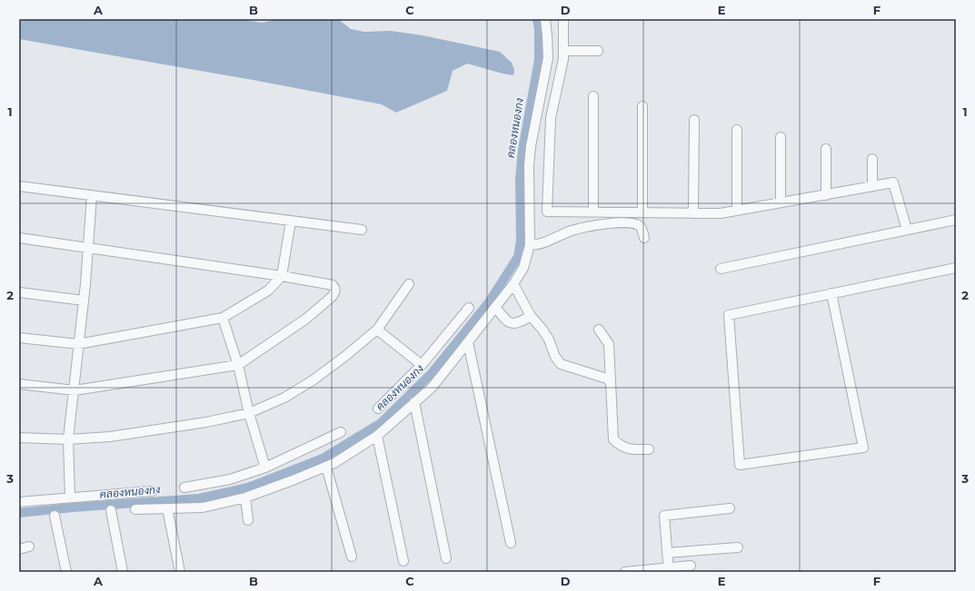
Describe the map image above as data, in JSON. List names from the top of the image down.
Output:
{
  "water": ["คลองหนองกง"],
  "grid": {
    "columns": [
      "A",
      "B",
      "C",
      "D",
      "E",
      "F"
    ],
    "rows": ["1", "2", "3"]
  }
}
